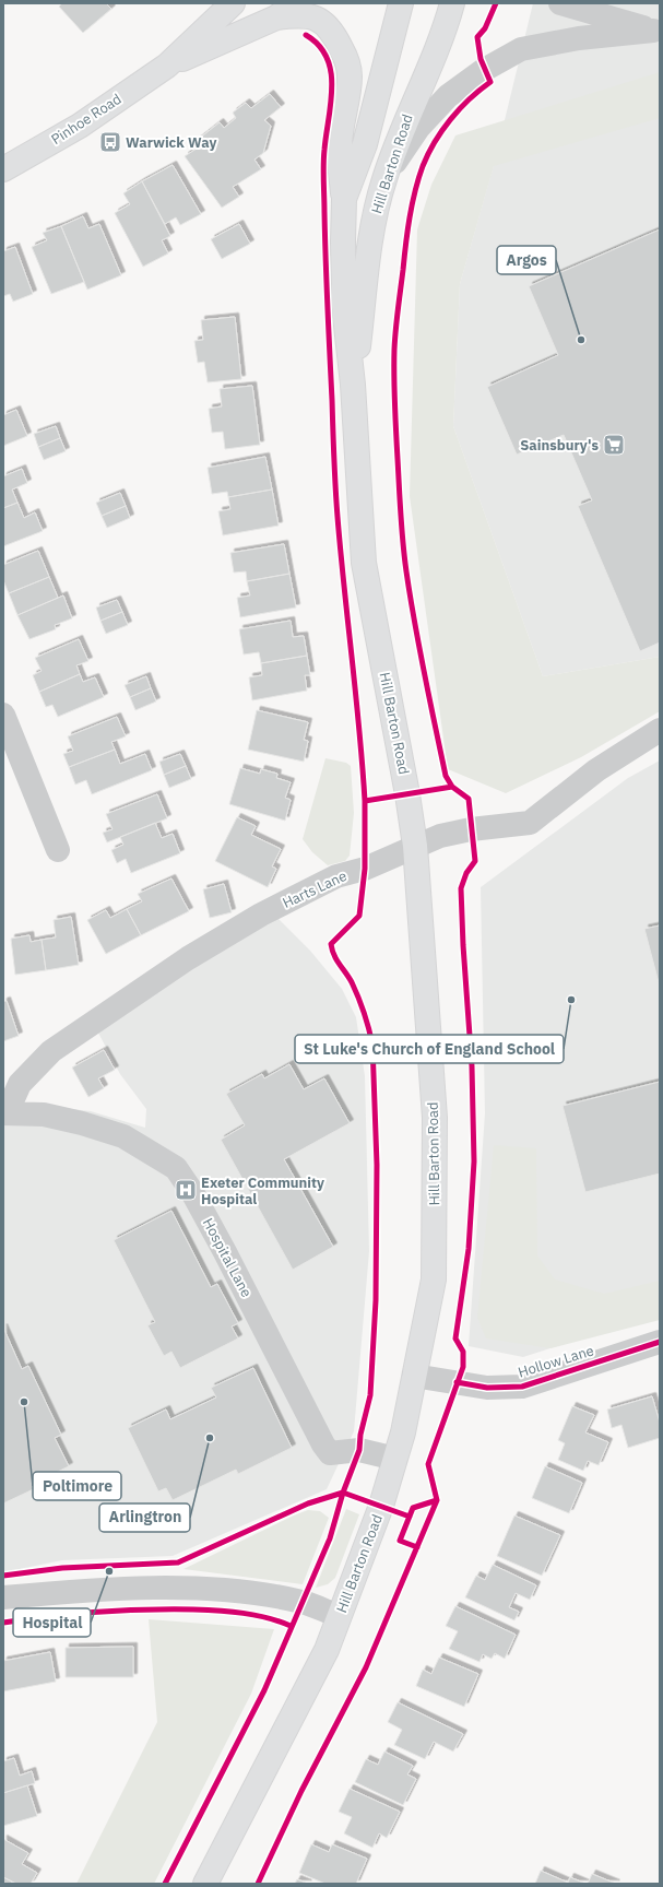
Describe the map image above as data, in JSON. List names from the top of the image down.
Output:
{
  "streets": {
    "main road": ["Pinhoe Road", "Hill Barton Road"],
    "street": ["Harts Lane", "Hospital Lane", "Hollow Lane"]
  },
  "crossings": [
    ["Pinhoe Road", "Hill Barton Road"],
    ["Hill Barton Road", "Harts Lane"],
    ["Hill Barton Road", "Hospital Lane"],
    ["Hill Barton Road", "Hollow Lane"],
    ["Harts Lane", "Hospital Lane"]
  ],
  "places": {
    "bus stop": ["Warwick Way"],
    "other": [
      "Argos",
      "St Luke's Church of England School",
      "Poltimore",
      "Arlingtron",
      "Hospital"
    ],
    "supermarket": ["Sainsbury's"],
    "hospital": ["Exeter Community Hospital"]
  }
}
